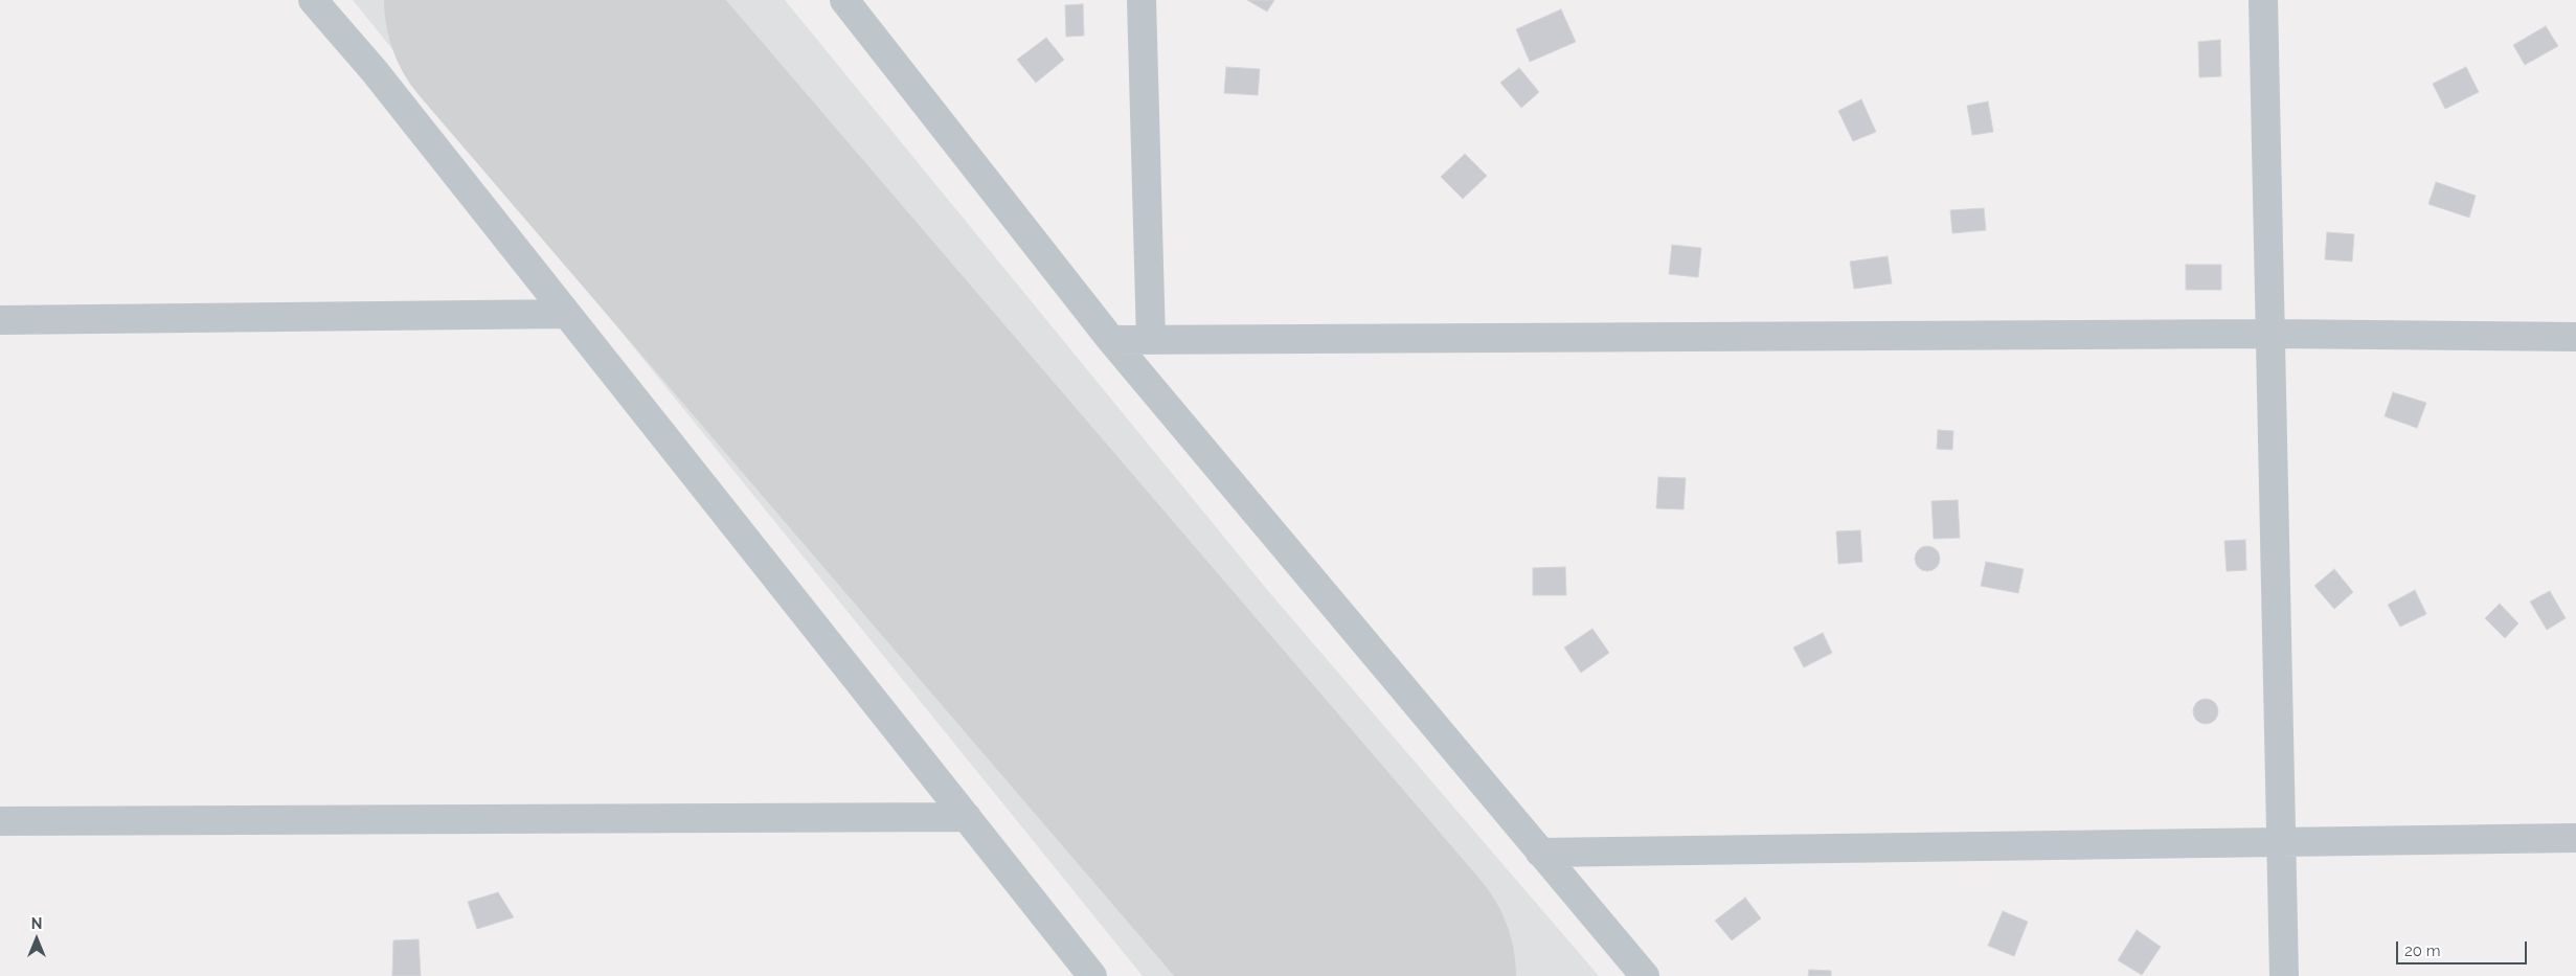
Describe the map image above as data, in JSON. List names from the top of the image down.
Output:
{
  "scale_bar": "20 m",
  "north": "top"
}
